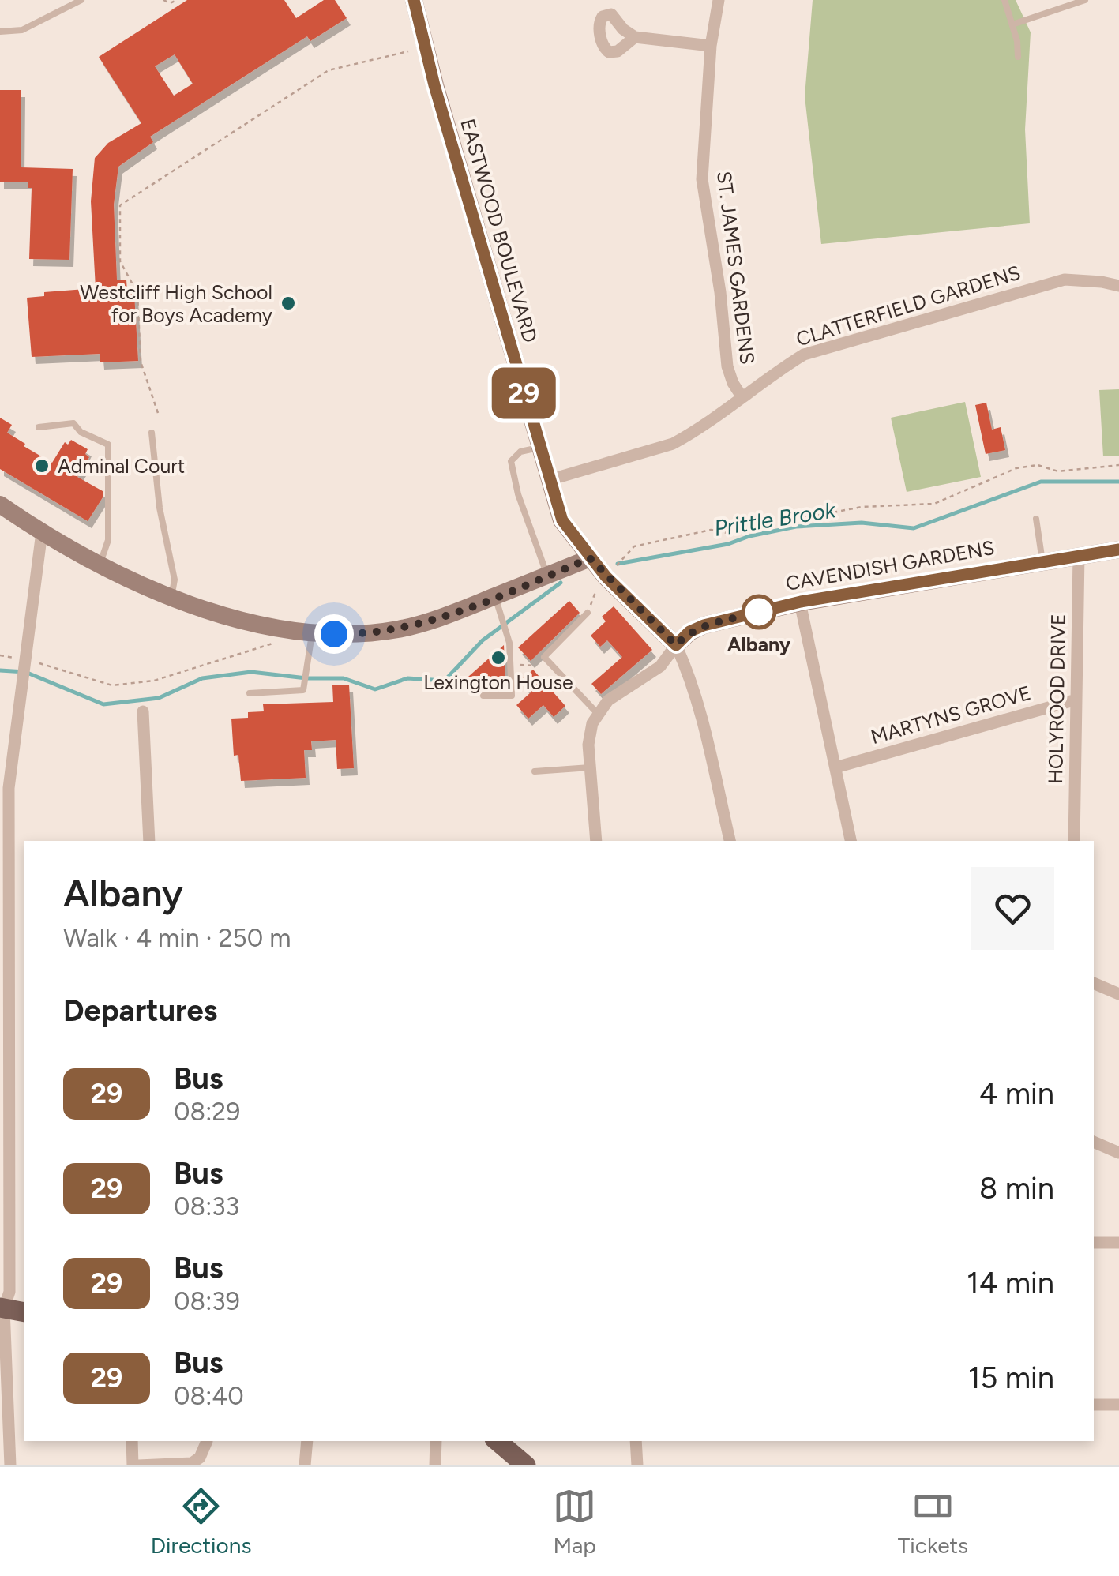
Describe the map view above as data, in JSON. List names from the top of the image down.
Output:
{
  "streets": {
    "street": [
      "EASTWOOD BOULEVARD",
      "ST. JAMES GARDENS",
      "CLATTERFIELD GARDENS",
      "CAVENDISH GARDENS",
      "HOLYROOD DRIVE",
      "MARTYNS GROVE"
    ]
  },
  "crossings": [
    ["EASTWOOD BOULEVARD", "CLATTERFIELD GARDENS"],
    ["EASTWOOD BOULEVARD", "CAVENDISH GARDENS"],
    ["ST. JAMES GARDENS", "CLATTERFIELD GARDENS"],
    ["CAVENDISH GARDENS", "HOLYROOD DRIVE"],
    ["HOLYROOD DRIVE", "MARTYNS GROVE"]
  ],
  "water": ["Prittle Brook"],
  "places": [
    "Westcliff High School for Boys Academy",
    "Adminal Court",
    "Albany",
    "Lexington House"
  ],
  "lines": ["bus line 29"],
  "page": {
    "on_map": "29",
    "heading": [
      ["Albany", "Walk · 4 min · 250 m"],
      "Departures"
    ],
    "list": [
      {
        "mark": "29",
        "name": "Bus",
        "note": "08:29",
        "value": "4 min"
      },
      {
        "mark": "29",
        "name": "Bus",
        "note": "08:33",
        "value": "8 min"
      },
      {
        "mark": "29",
        "name": "Bus",
        "note": "08:39",
        "value": "14 min"
      },
      {
        "mark": "29",
        "name": "Bus",
        "note": "08:40",
        "value": "15 min"
      }
    ],
    "tabs": ["Directions", "Map", "Tickets"]
  }
}
